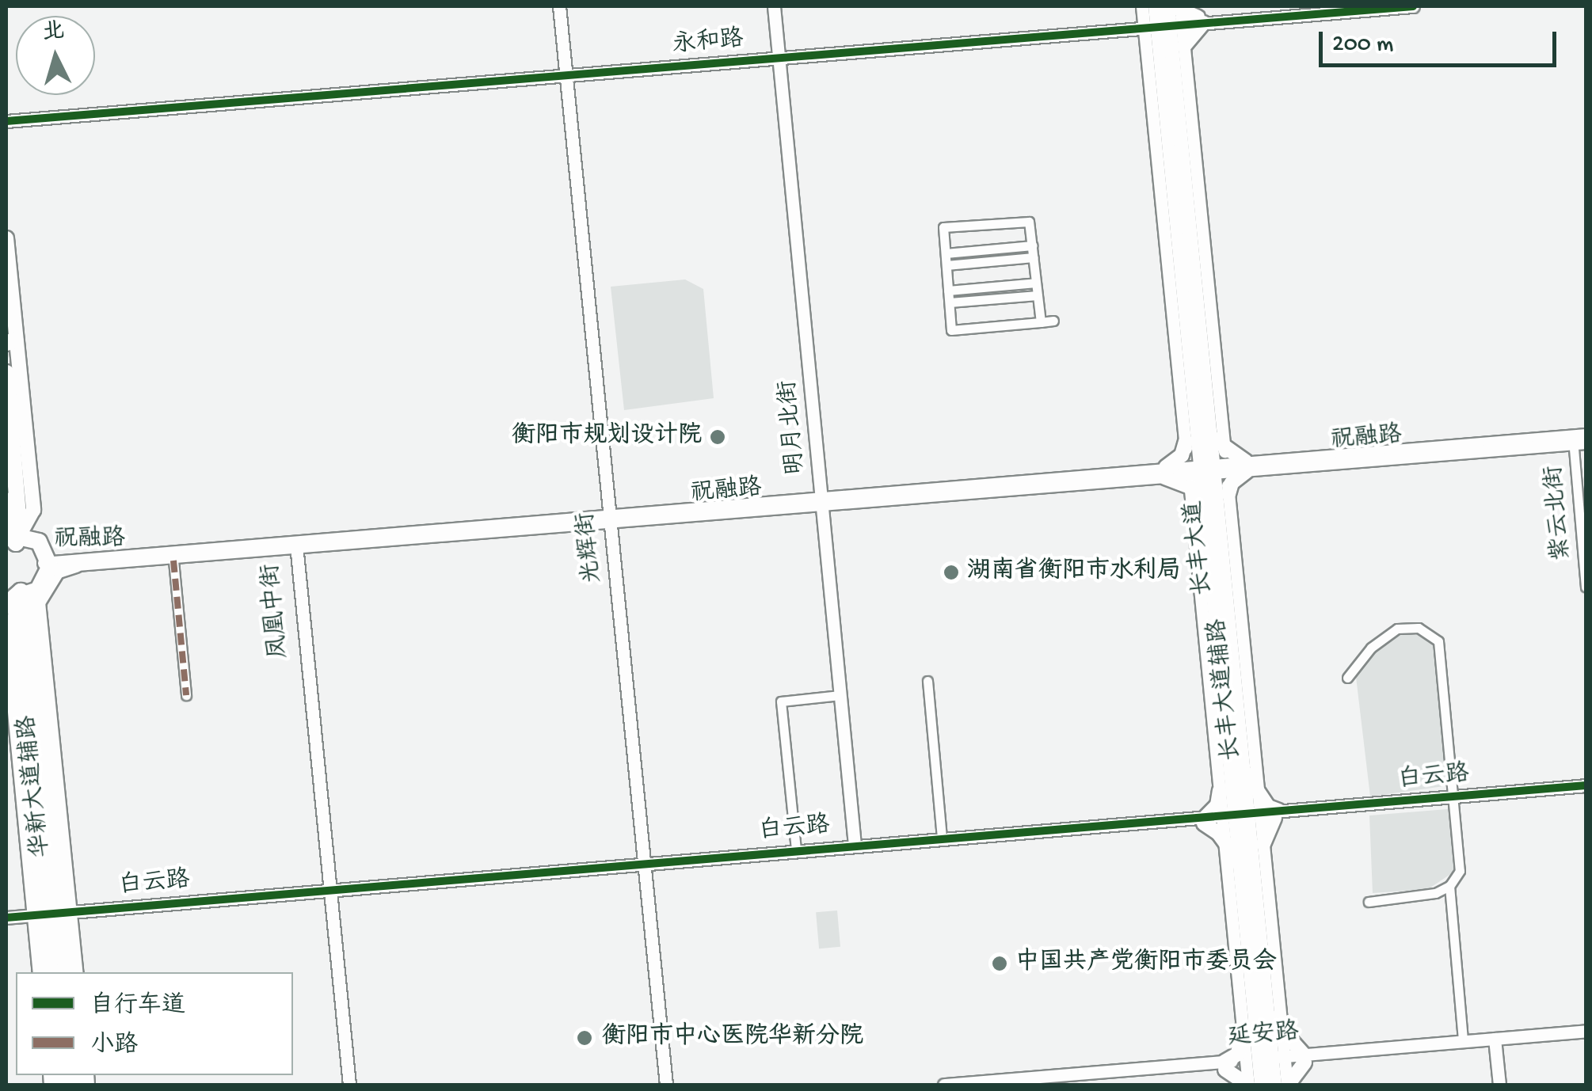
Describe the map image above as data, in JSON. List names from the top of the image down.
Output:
{
  "streets": {
    "main road": ["长丰大道", "华新大道辅路"],
    "street": [
      "永和路",
      "明月北街",
      "祝融路",
      "紫云北街",
      "光辉街",
      "凤凰中街",
      "长丰大道辅路",
      "白云路",
      "延安路"
    ]
  },
  "crossings": [
    ["永和路", "明月北街"],
    ["永和路", "光辉街"],
    ["永和路", "长丰大道"],
    ["永和路", "长丰大道辅路"],
    ["明月北街", "祝融路"],
    ["明月北街", "白云路"],
    ["祝融路", "紫云北街"],
    ["祝融路", "光辉街"],
    ["祝融路", "长丰大道"],
    ["祝融路", "凤凰中街"],
    ["祝融路", "长丰大道辅路"],
    ["祝融路", "华新大道辅路"],
    ["光辉街", "白云路"],
    ["长丰大道", "长丰大道辅路"],
    ["长丰大道", "白云路"],
    ["长丰大道", "延安路"],
    ["凤凰中街", "白云路"],
    ["长丰大道辅路", "白云路"],
    ["长丰大道辅路", "延安路"],
    ["白云路", "华新大道辅路"]
  ],
  "places": [
    "衡阳市规划设计院",
    "湖南省衡阳市水利局",
    "中国共产党衡阳市委员会",
    "衡阳市中心医院华新分院"
  ],
  "legend": ["自行车道", "小路"],
  "scale_bar": "200 m",
  "north": "top"
}
